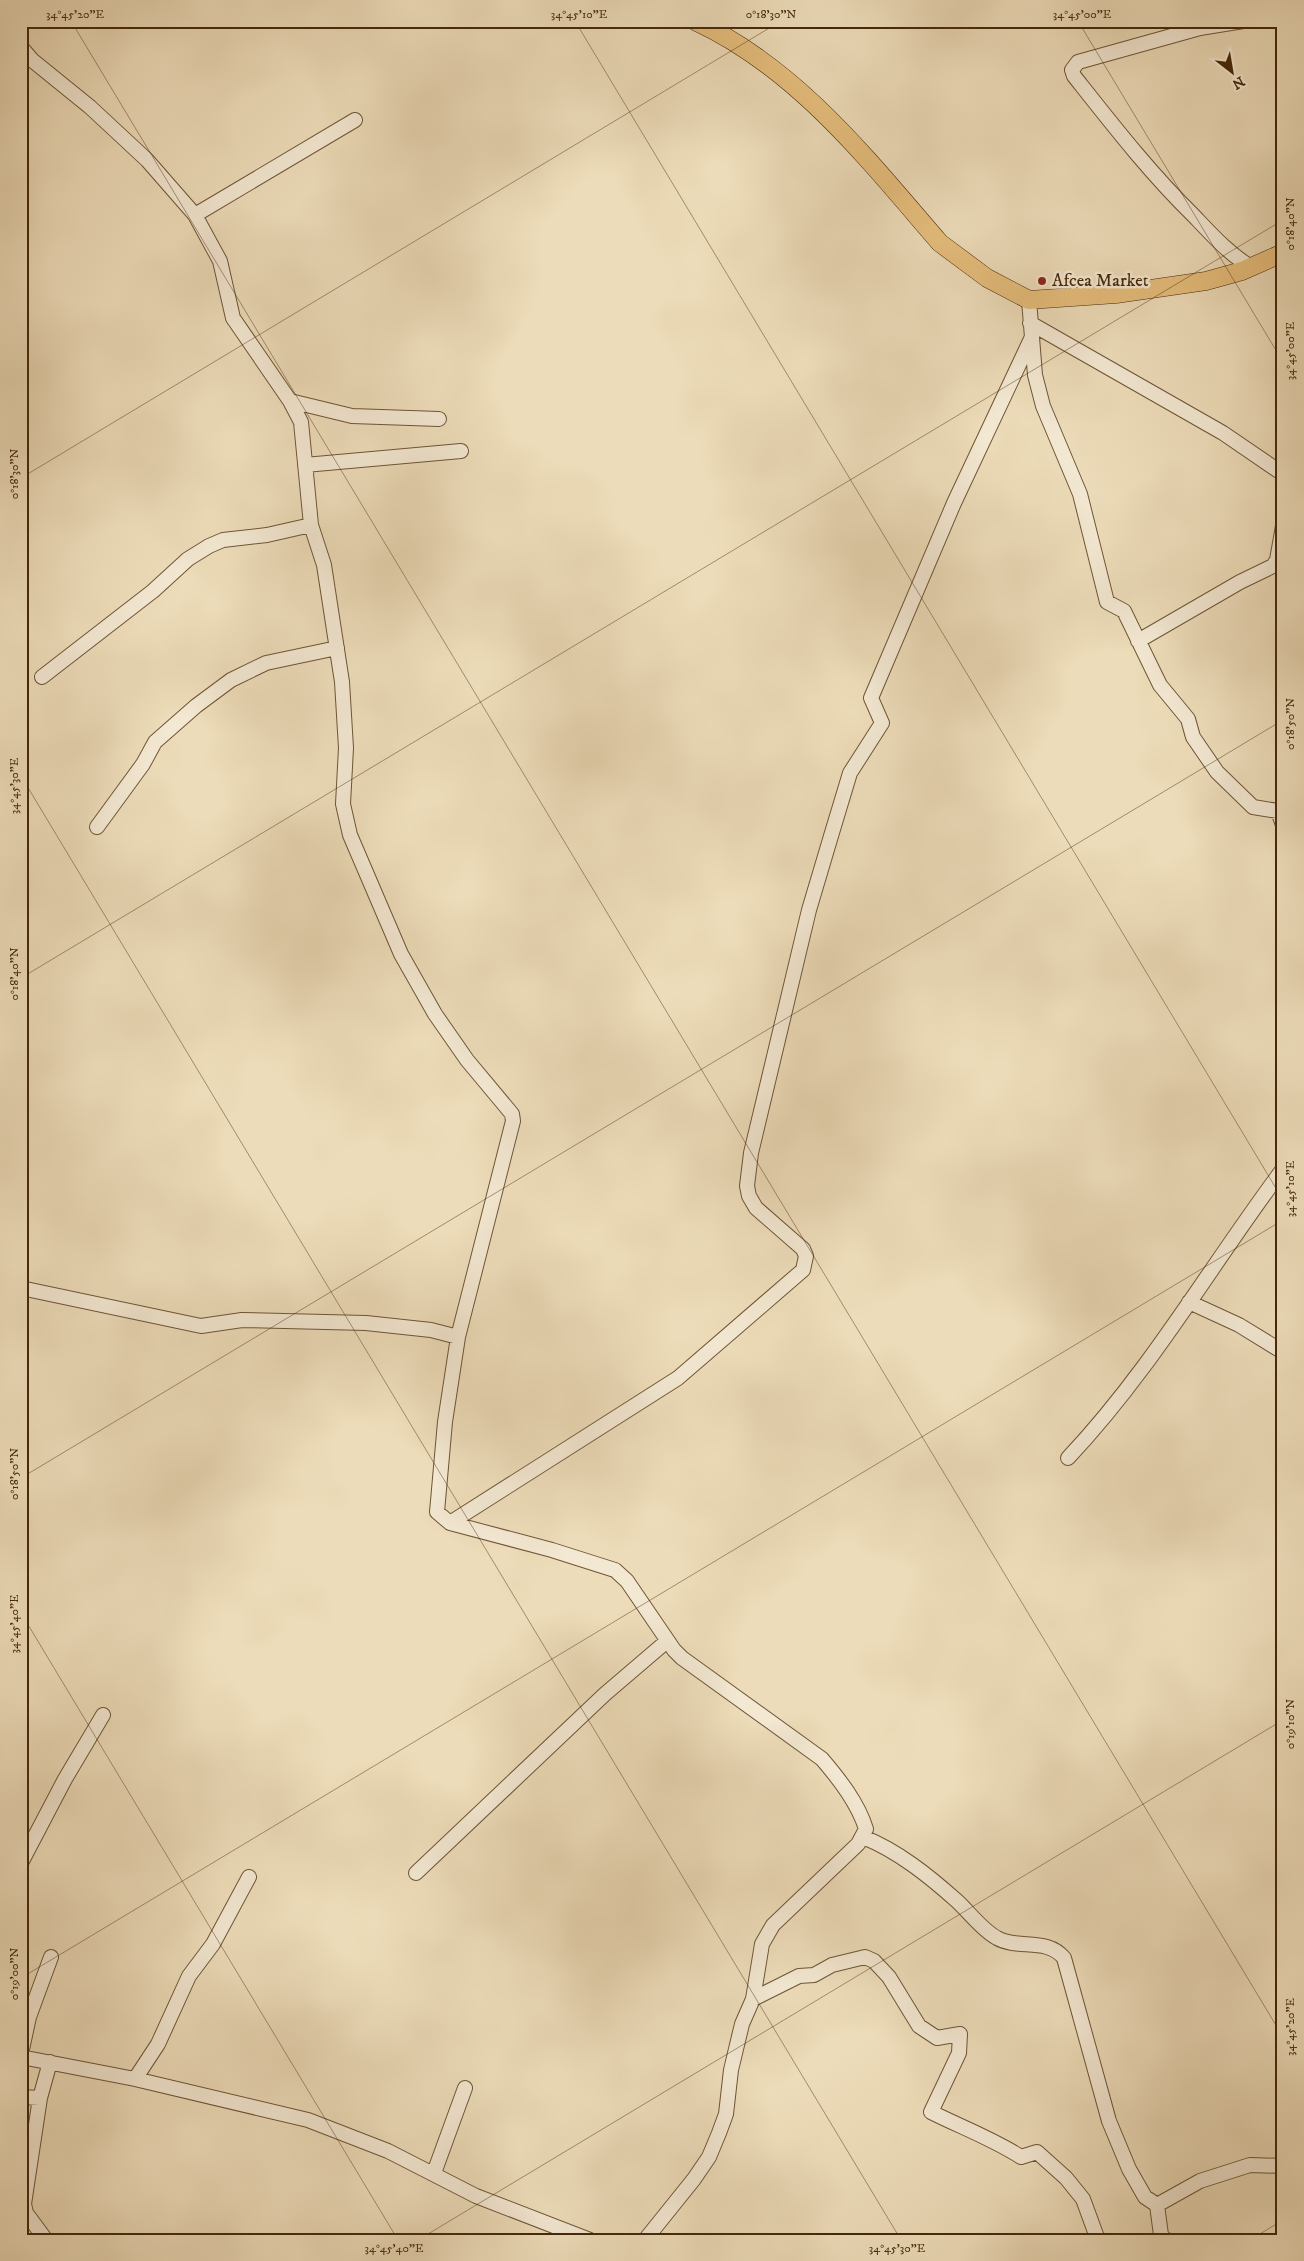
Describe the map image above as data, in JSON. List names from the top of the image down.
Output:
{
  "places": ["Afcea Market"],
  "north": "bottom right",
  "coordinates": [
    "34°45'20\"E",
    "34°45'10\"E",
    "0°18'30\"N",
    "34°45'00\"E",
    "0°18'40\"N",
    "0°18'50\"N",
    "34°45'30\"E",
    "34°45'40\"E",
    "0°19'10\"N",
    "0°19'00\"N"
  ]
}
